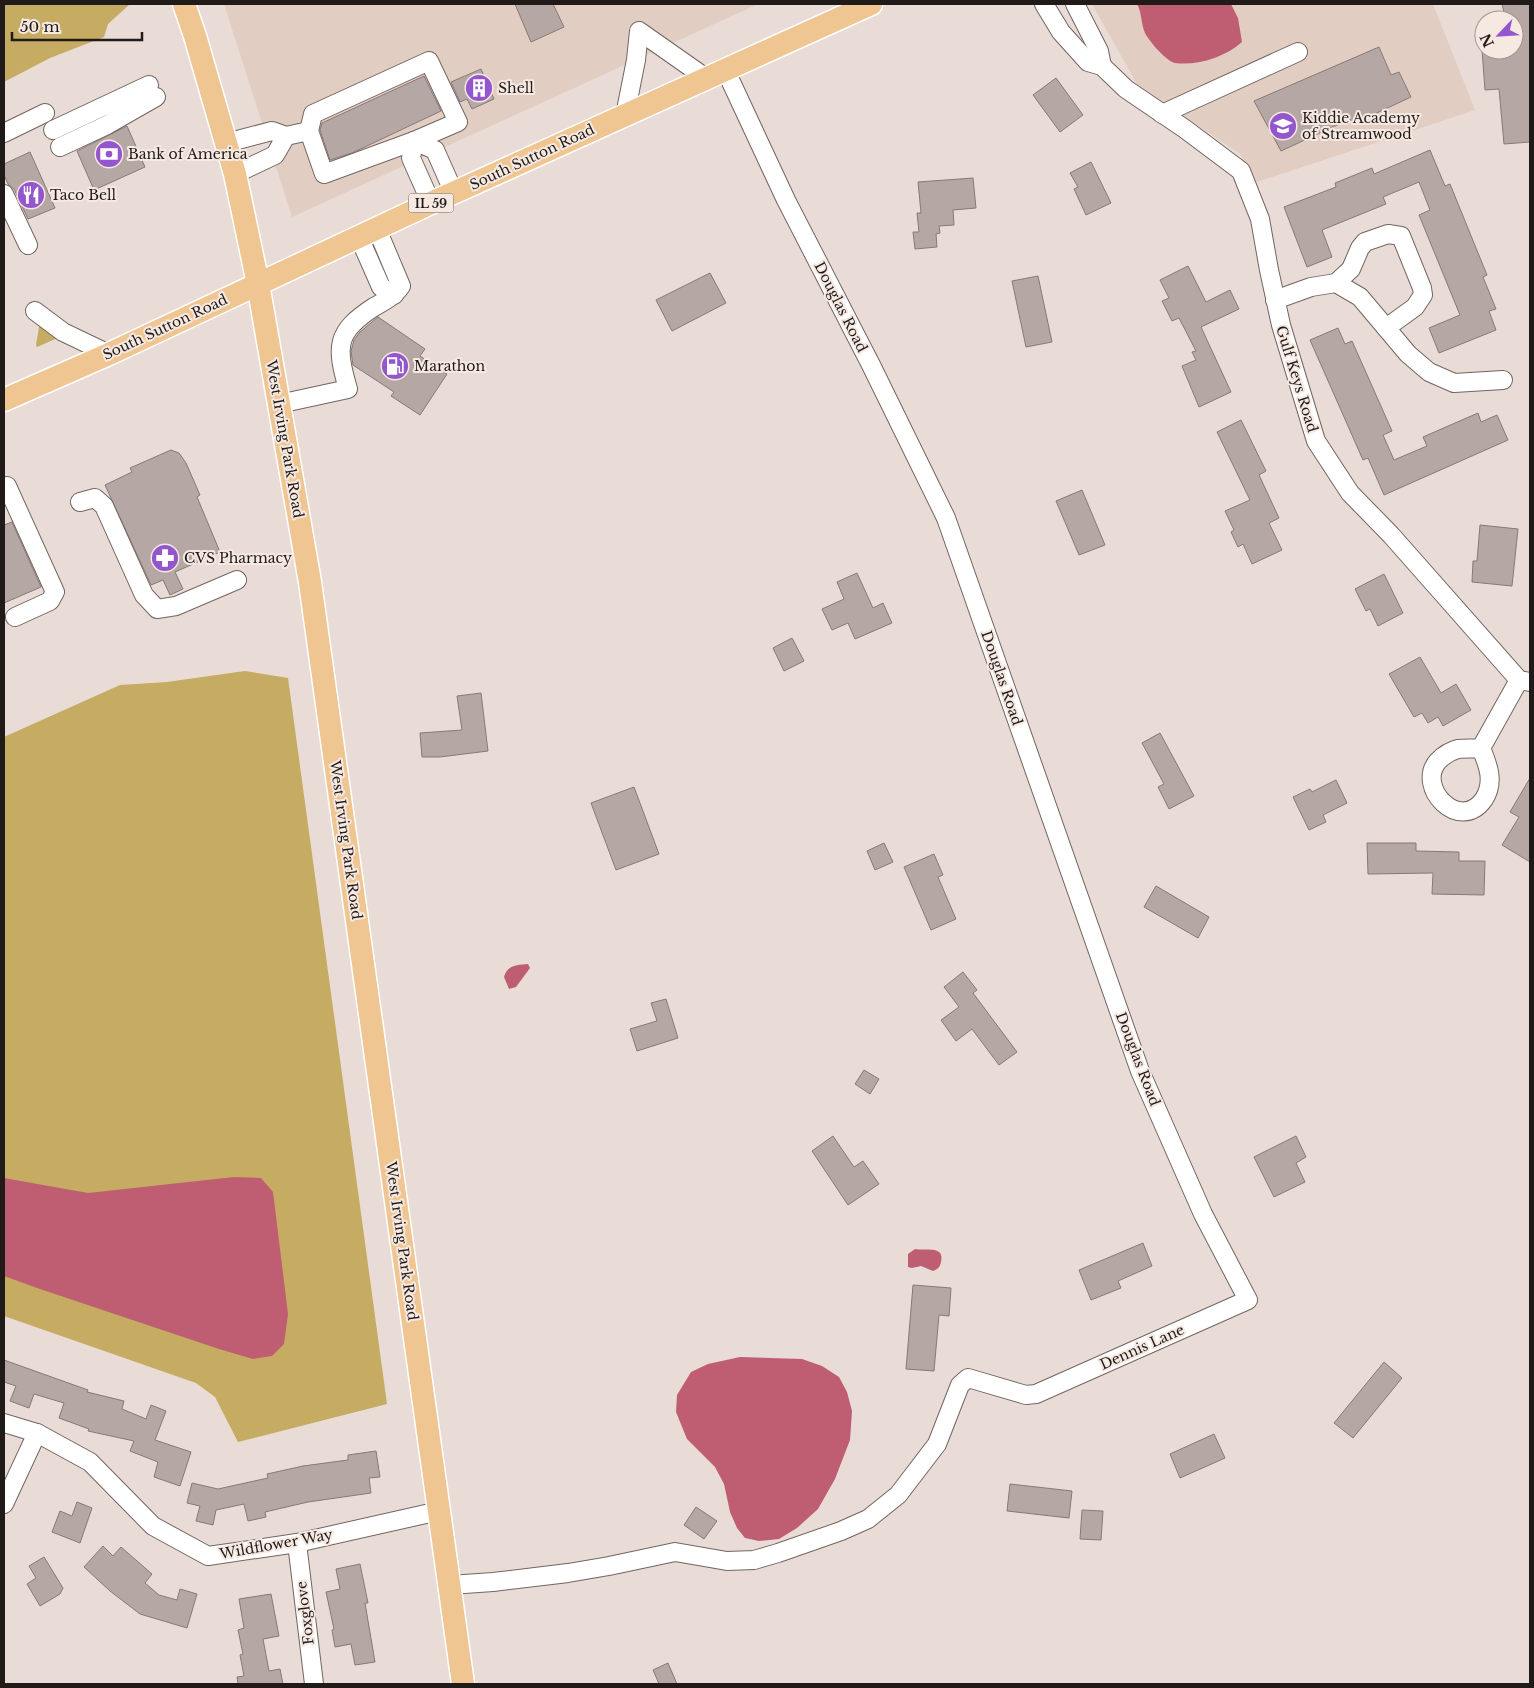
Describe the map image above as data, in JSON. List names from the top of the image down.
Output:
{
  "streets": {
    "main road": ["South Sutton Road", "IL 59", "West Irving Park Road"],
    "street": [
      "Douglas Road",
      "Gulf Keys Road",
      "Dennis Lane",
      "Wildflower Way",
      "Foxglove"
    ]
  },
  "crossings": [
    ["South Sutton Road", "Douglas Road"],
    ["South Sutton Road", "West Irving Park Road"],
    ["Douglas Road", "Dennis Lane"],
    ["West Irving Park Road", "Dennis Lane"],
    ["West Irving Park Road", "Wildflower Way"],
    ["Wildflower Way", "Foxglove"]
  ],
  "places": {
    "building": ["Shell"],
    "school or university": ["Kiddie Academy of Streamwood"],
    "bank": ["Bank of America"],
    "restaurant": ["Taco Bell"],
    "fuel station": ["Marathon"],
    "pharmacy": ["CVS Pharmacy"]
  },
  "scale_bar": "50 m",
  "north": "bottom left"
}
